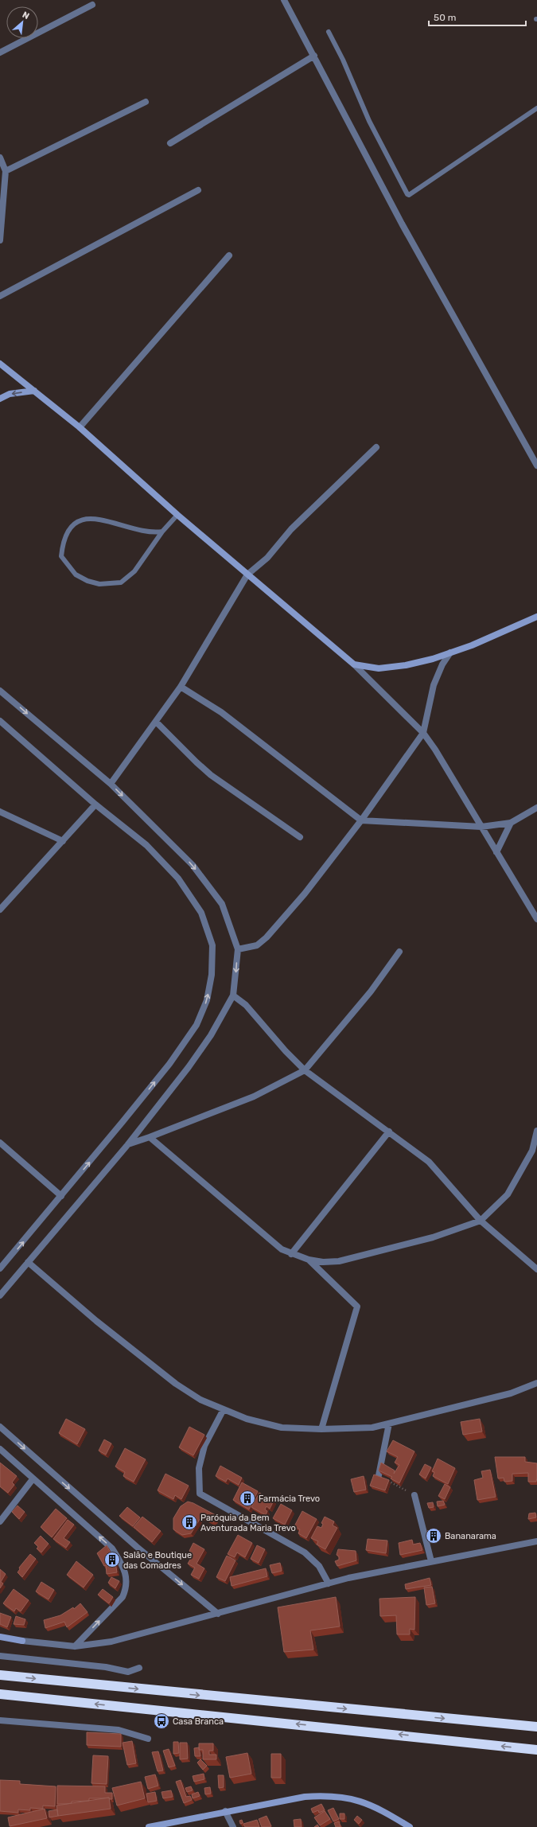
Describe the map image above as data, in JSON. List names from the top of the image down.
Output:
{
  "places": {
    "building": [
      "Farmácia Trevo",
      "Paróquia da Bem Aventurada Maria Trevo",
      "Bananarama",
      "Salão e Boutique das Comadres"
    ],
    "bus stop": ["Casa Branca"]
  },
  "scale_bar": "50 m",
  "north": "top right"
}
